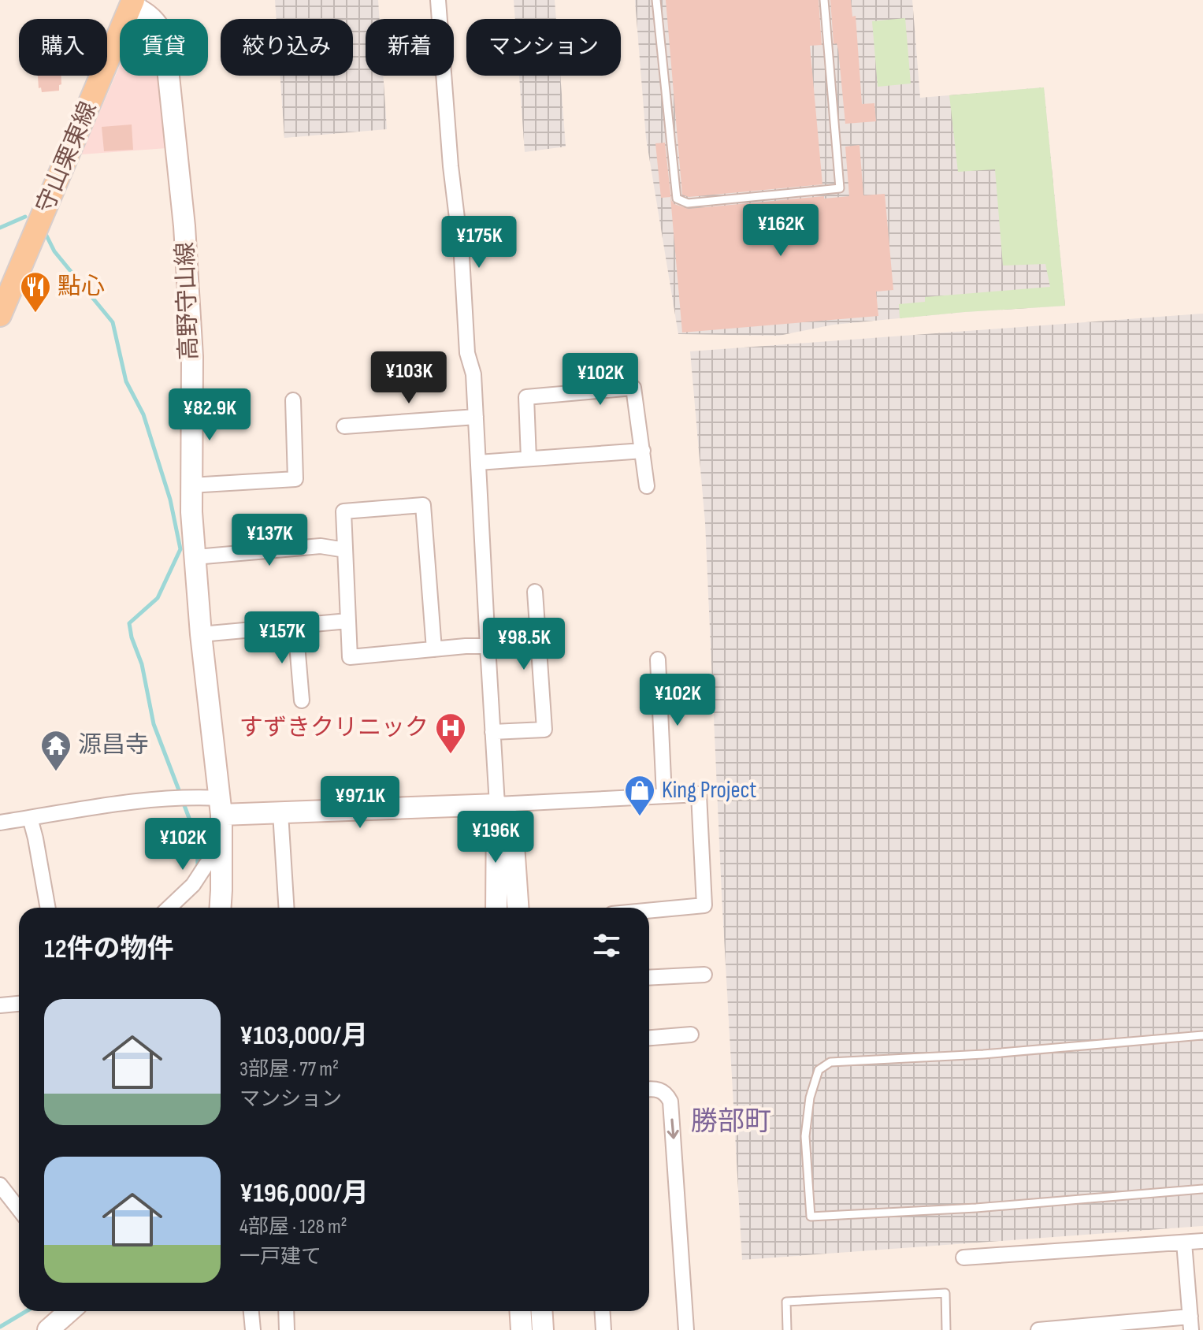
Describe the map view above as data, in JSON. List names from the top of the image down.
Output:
{
  "streets": {
    "main road": ["守山栗東線", "高野守山線"]
  },
  "crossings": [
    ["守山栗東線", "高野守山線"]
  ],
  "districts": ["勝部町"],
  "places": {
    "restaurant": ["點心"],
    "hospital": ["すずきクリニック"],
    "temple": ["源昌寺"],
    "shop": ["King Project"]
  },
  "page": {
    "chip": [
      "購入",
      "賃貸",
      "絞り込み",
      "新着",
      "マンション"
    ],
    "price": [
      "¥162K",
      "¥175K",
      "¥103K",
      "¥102K",
      "¥82.9K",
      "¥137K",
      "¥157K",
      "¥98.5K",
      "¥102K",
      "¥97.1K",
      "¥196K",
      "¥102K"
    ],
    "heading": "12件の物件",
    "list": [
      {
        "name": "¥103,000/月",
        "note": "3部屋 · 77 m² · マンション"
      },
      {
        "name": "¥196,000/月",
        "note": "4部屋 · 128 m² · 一戸建て"
      }
    ]
  }
}
